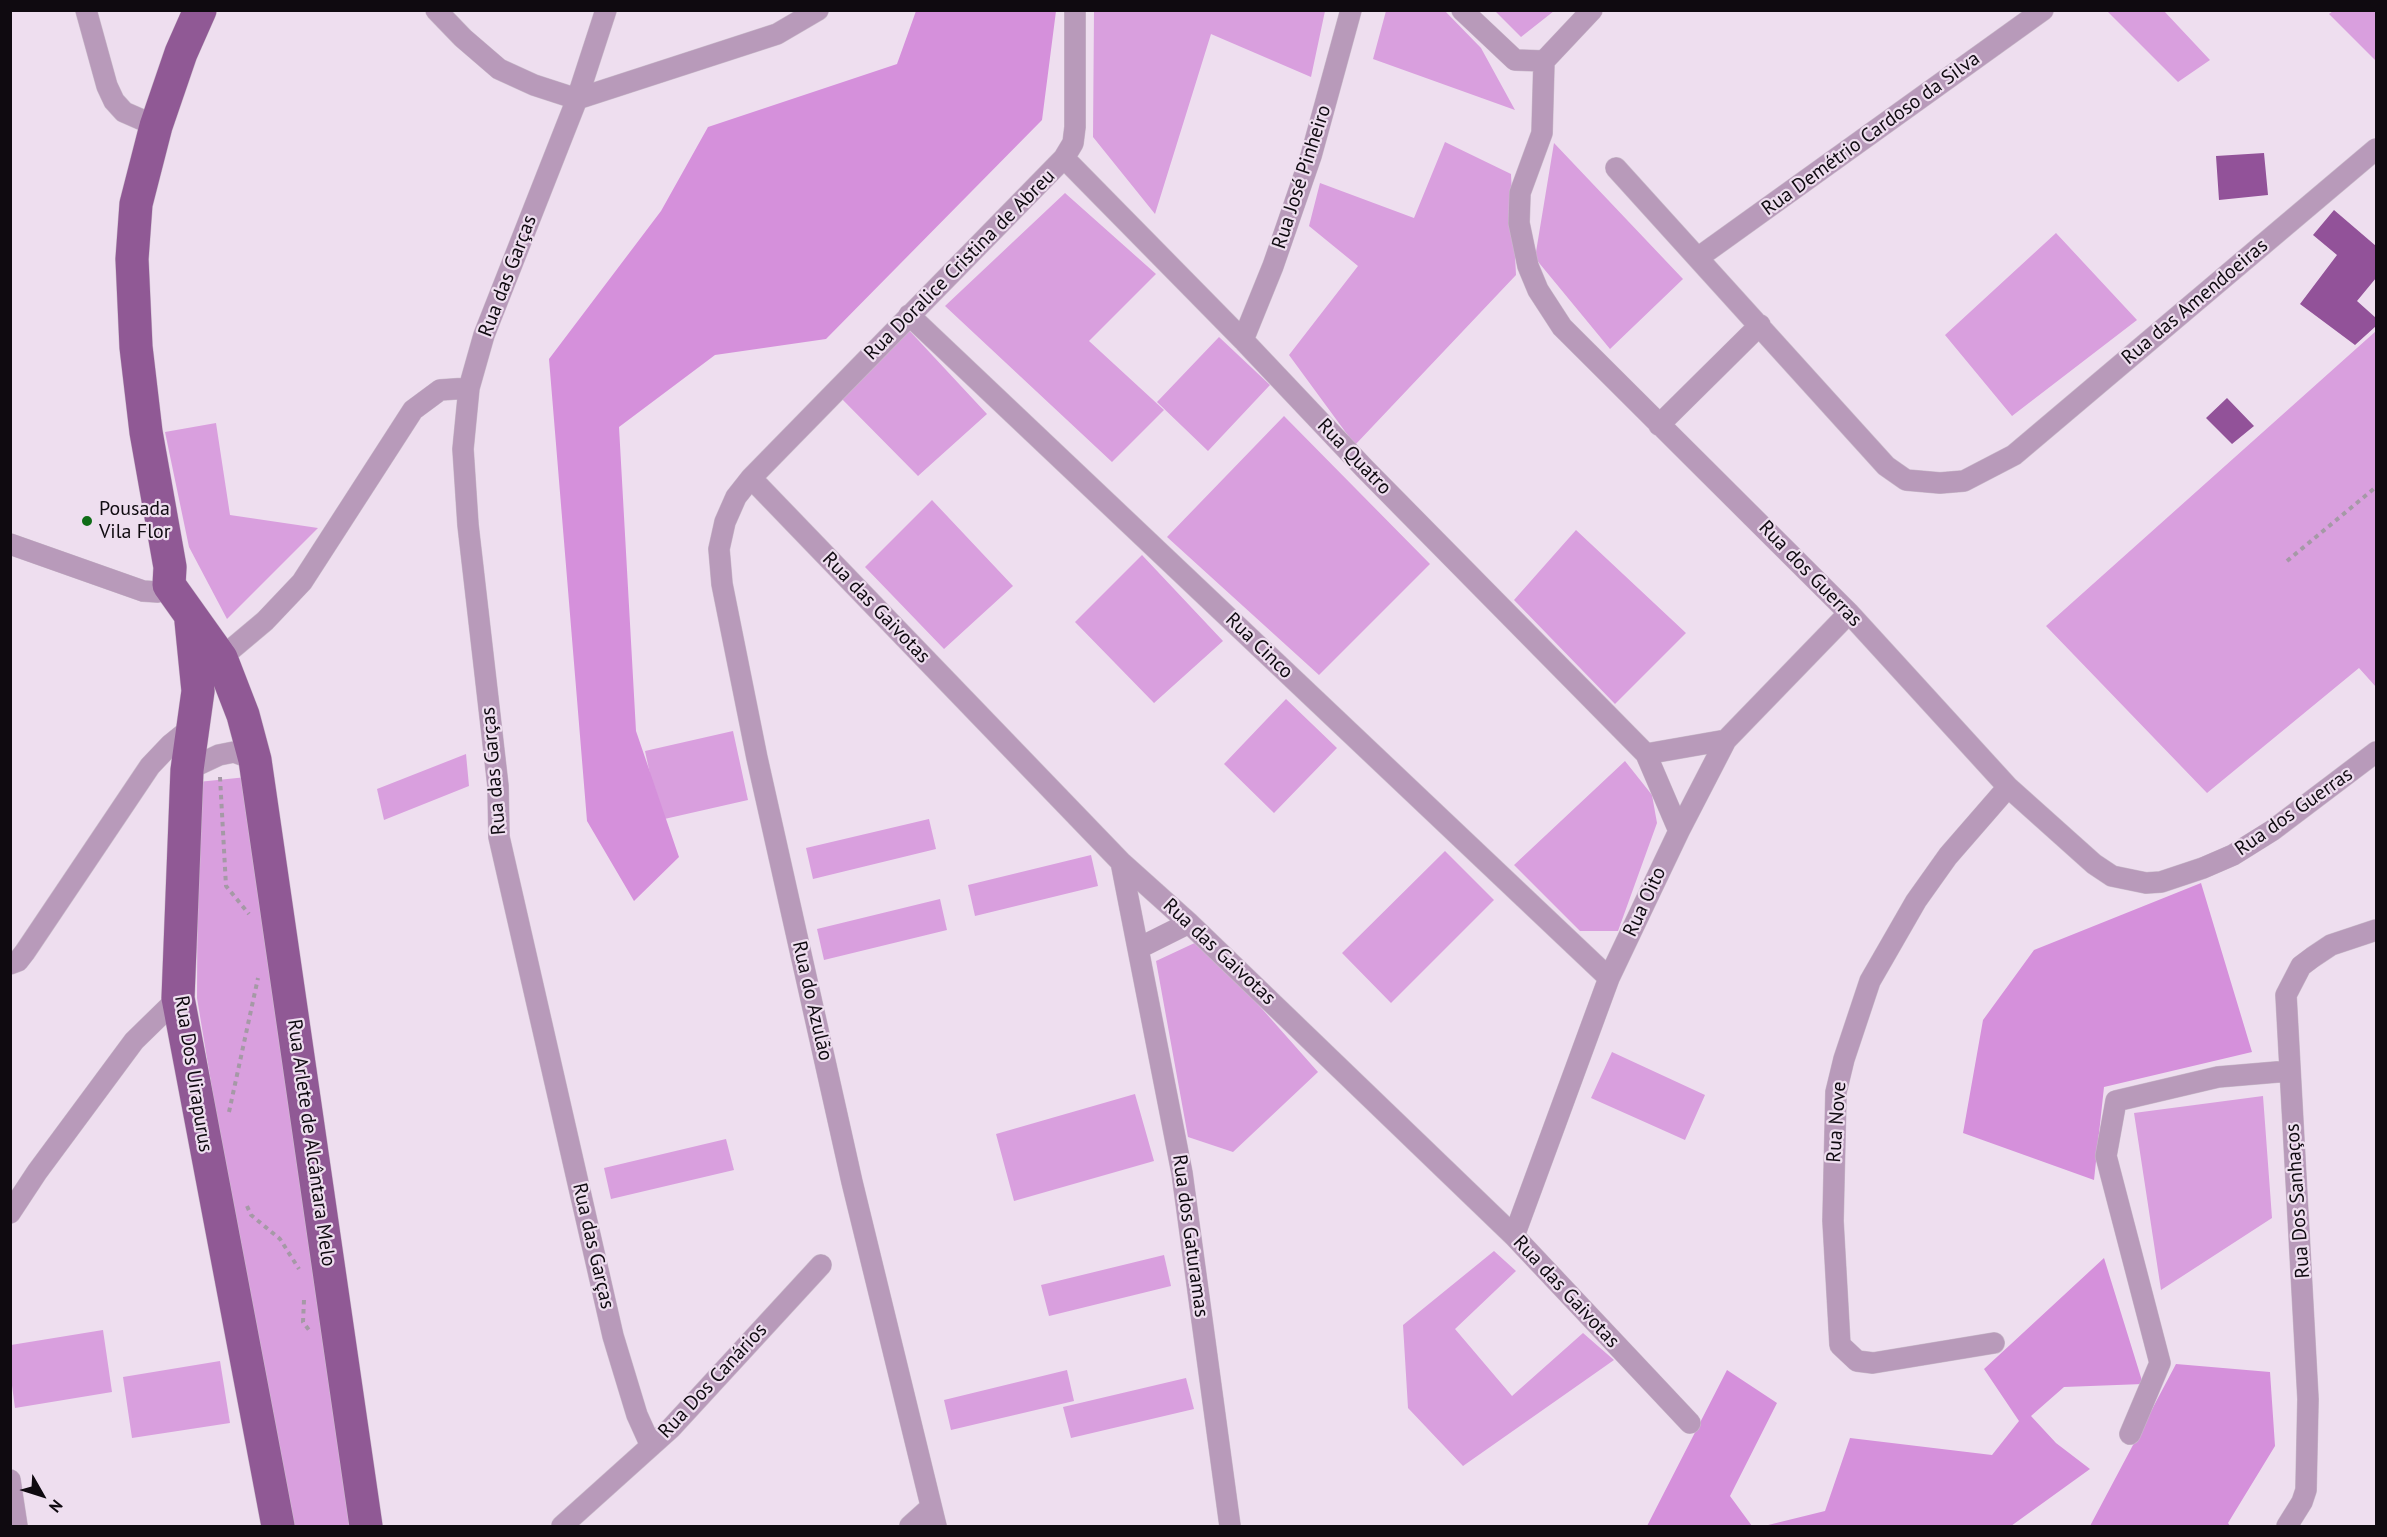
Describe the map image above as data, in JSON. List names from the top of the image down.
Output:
{
  "streets": {
    "main road": ["Rua Dos Uirapurus", "Rua Arlete de Alcântara Melo"],
    "street": [
      "Rua Demétrio Cardoso da Silva",
      "Rua José Pinheiro",
      "Rua Doralice Cristina de Abreu",
      "Rua das Garças",
      "Rua das Amendoeiras",
      "Rua Quatro",
      "Rua dos Guerras",
      "Rua das Gaivotas",
      "Rua Cinco",
      "Rua Oito",
      "Rua do Azulão",
      "Rua Nove",
      "Rua Dos Sanhaços",
      "Rua dos Gaturamas",
      "Rua Dos Canários"
    ]
  },
  "crossings": [
    ["Rua Demétrio Cardoso da Silva", "Rua das Amendoeiras"],
    ["Rua José Pinheiro", "Rua Quatro"],
    ["Rua Doralice Cristina de Abreu", "Rua Quatro"],
    ["Rua Doralice Cristina de Abreu", "Rua das Gaivotas"],
    ["Rua Doralice Cristina de Abreu", "Rua Cinco"],
    ["Rua Doralice Cristina de Abreu", "Rua do Azulão"],
    ["Rua das Garças", "Rua Dos Canários"],
    ["Rua Quatro", "Rua Oito"],
    ["Rua dos Guerras", "Rua Oito"],
    ["Rua dos Guerras", "Rua Nove"],
    ["Rua das Gaivotas", "Rua Oito"],
    ["Rua das Gaivotas", "Rua do Azulão"],
    ["Rua das Gaivotas", "Rua dos Gaturamas"],
    ["Rua Cinco", "Rua Oito"],
    ["Rua Dos Uirapurus", "Rua Arlete de Alcântara Melo"]
  ],
  "places": ["Pousada Vila Flor"],
  "north": "bottom right"
}
